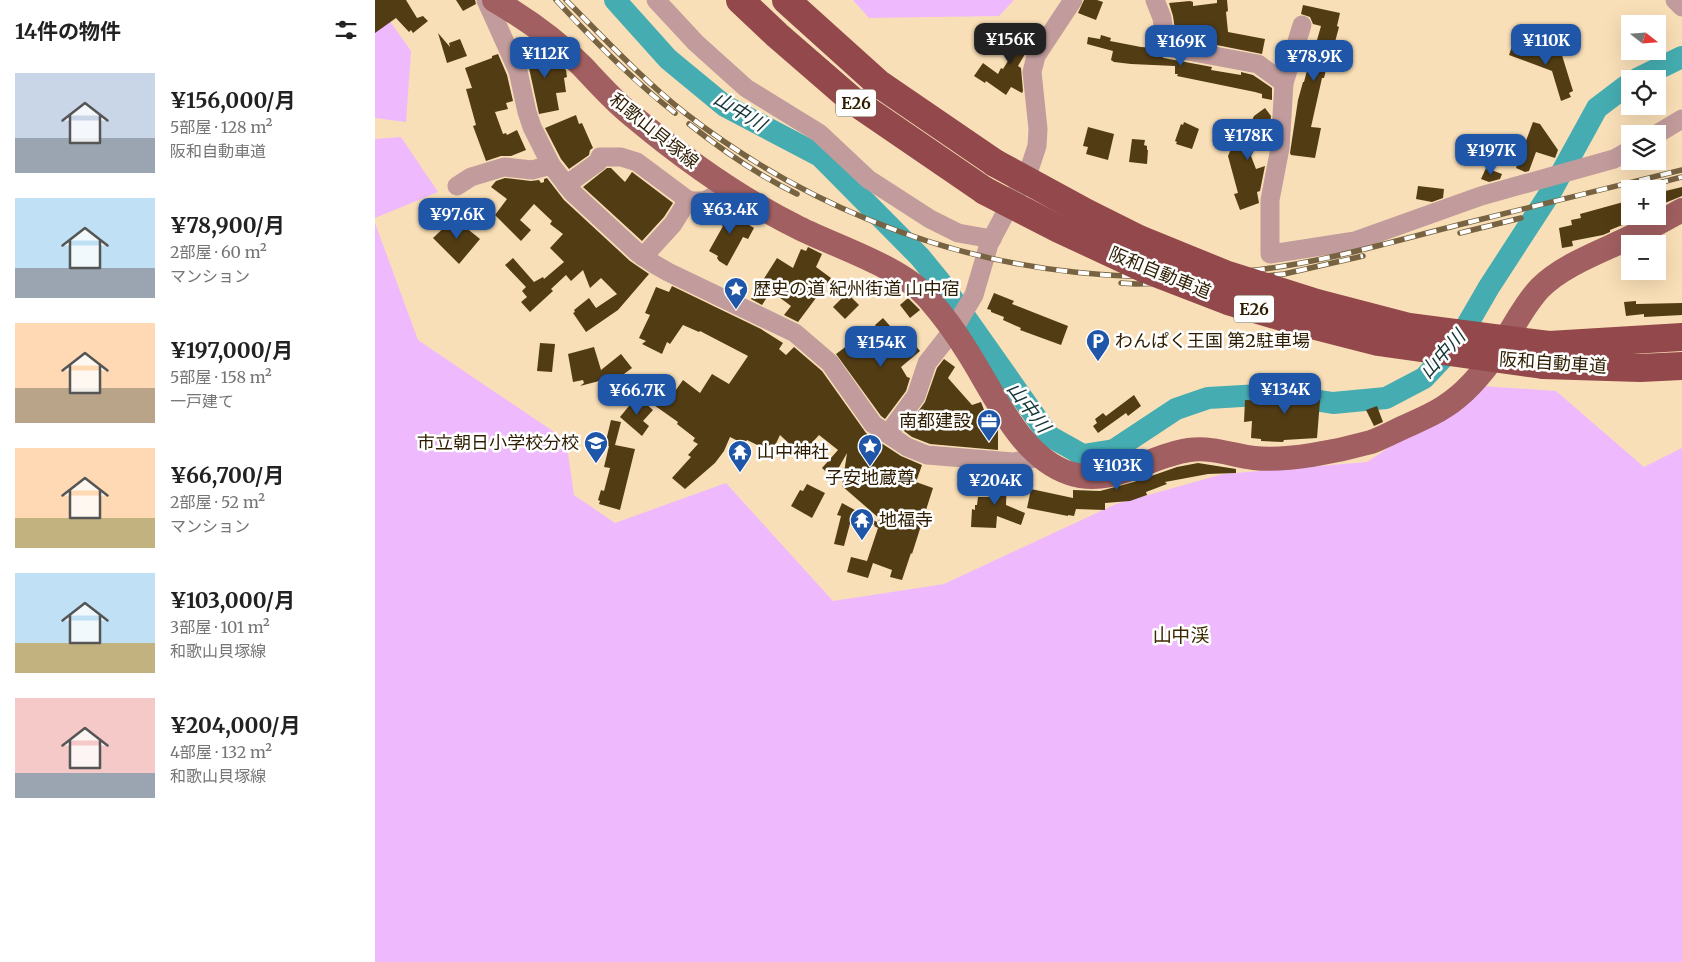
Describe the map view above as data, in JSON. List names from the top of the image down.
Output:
{
  "streets": {
    "highway": ["E26", "阪和自動車道"],
    "main road": ["和歌山貝塚線"]
  },
  "districts": ["山中渓"],
  "water": ["山中川"],
  "places": {
    "place": ["歴史の道 紀州街道 山中宿", "子安地蔵尊"],
    "parking": ["わんぱく王国 第2駐車場"],
    "office": ["南都建設"],
    "school or university": ["市立朝日小学校分校"],
    "temple": ["山中神社", "地福寺"]
  },
  "north": "right",
  "page": {
    "heading": "14件の物件",
    "map_buttons": ["+", "−"],
    "price": [
      "¥156K",
      "¥110K",
      "¥169K",
      "¥112K",
      "¥78.9K",
      "¥178K",
      "¥197K",
      "¥63.4K",
      "¥97.6K",
      "¥154K",
      "¥134K",
      "¥66.7K",
      "¥103K",
      "¥204K"
    ],
    "list": [
      {
        "name": "¥156,000/月",
        "note": "5部屋 · 128 m² · 阪和自動車道"
      },
      {
        "name": "¥78,900/月",
        "note": "2部屋 · 60 m² · マンション"
      },
      {
        "name": "¥197,000/月",
        "note": "5部屋 · 158 m² · 一戸建て"
      },
      {
        "name": "¥66,700/月",
        "note": "2部屋 · 52 m² · マンション"
      },
      {
        "name": "¥103,000/月",
        "note": "3部屋 · 101 m² · 和歌山貝塚線"
      },
      {
        "name": "¥204,000/月",
        "note": "4部屋 · 132 m² · 和歌山貝塚線"
      }
    ]
  }
}
